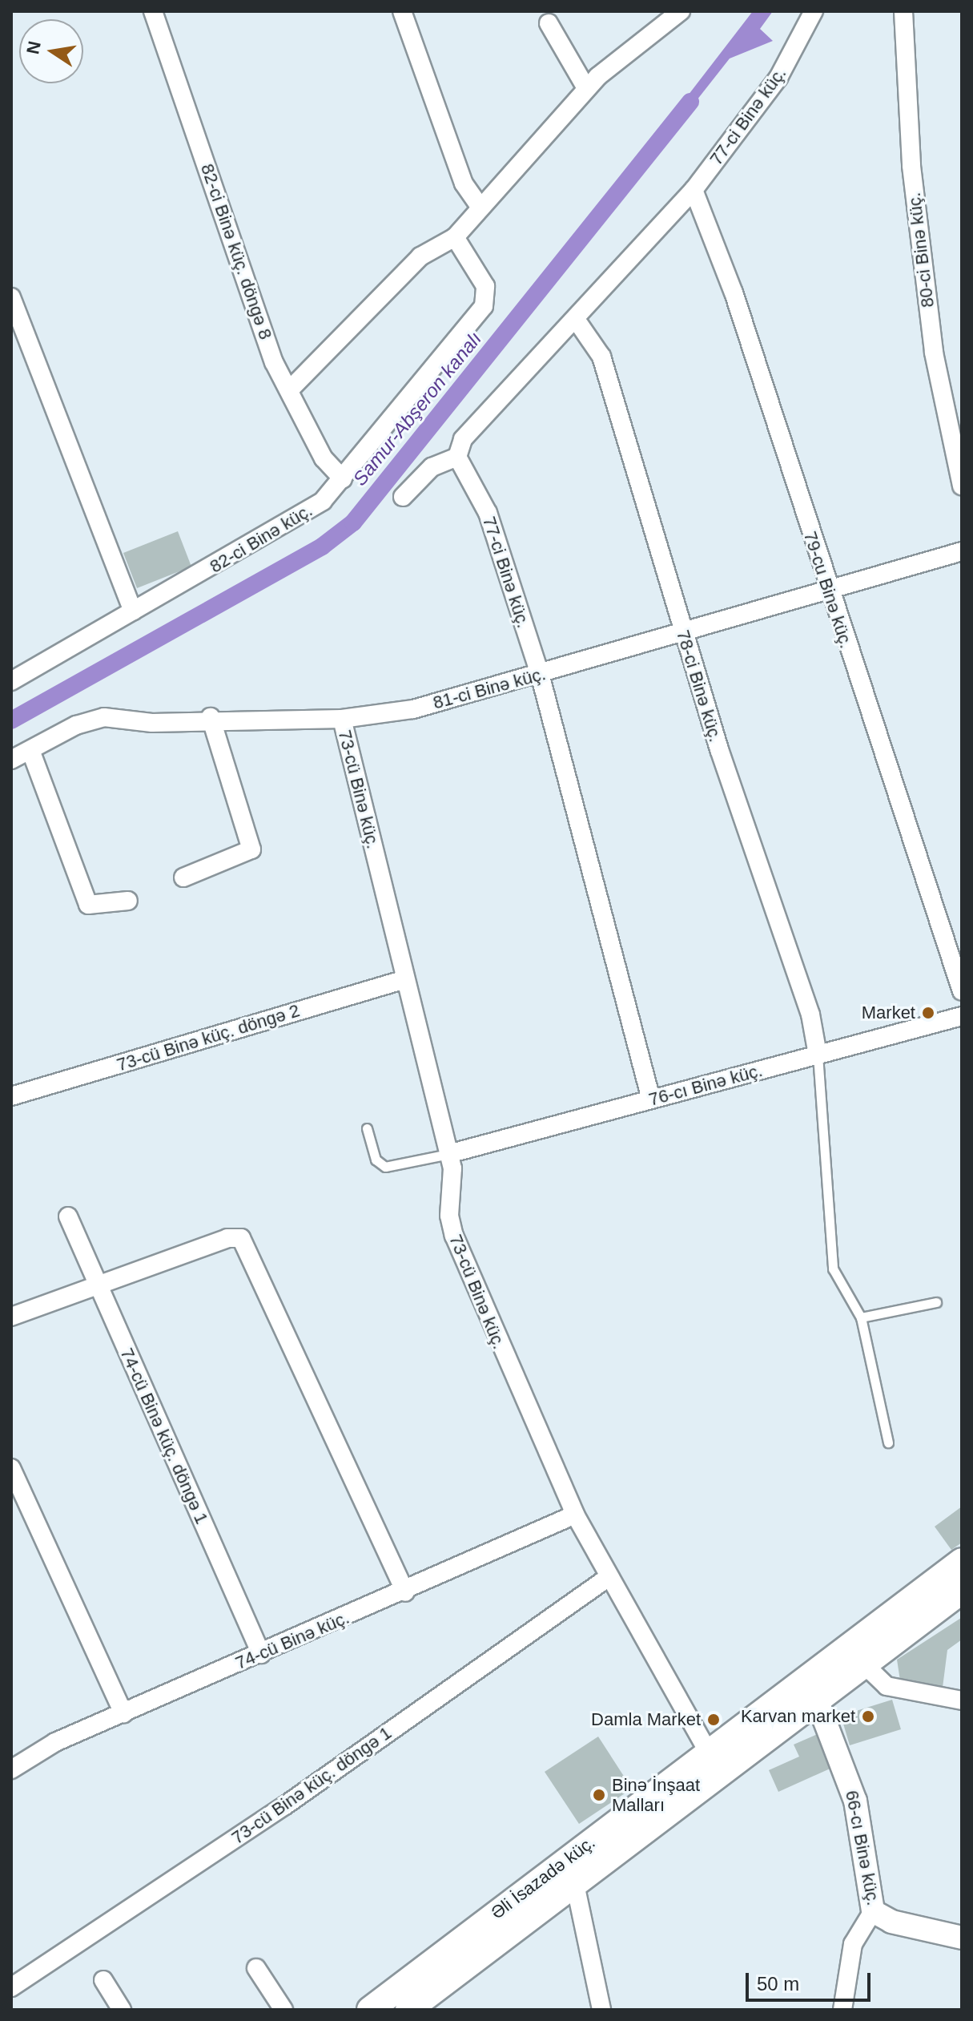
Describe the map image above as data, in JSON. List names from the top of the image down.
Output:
{
  "streets": {
    "main road": ["Əli İsazadə küç."],
    "street": [
      "77-ci Binə küç.",
      "80-ci Binə küç.",
      "82-ci Binə küç. döngə 8",
      "82-ci Binə küç.",
      "79-cu Binə küç.",
      "78-ci Binə küç.",
      "81-ci Binə küç.",
      "73-cü Binə küç.",
      "73-cü Binə küç. döngə 2",
      "76-cı Binə küç.",
      "74-cü Binə küç. döngə 1",
      "74-cü Binə küç.",
      "73-cü Binə küç. döngə 1",
      "66-cı Binə küç."
    ]
  },
  "crossings": [
    ["77-ci Binə küç.", "79-cu Binə küç."],
    ["77-ci Binə küç.", "78-ci Binə küç."],
    ["77-ci Binə küç.", "81-ci Binə küç."],
    ["77-ci Binə küç.", "76-cı Binə küç."],
    ["82-ci Binə küç. döngə 8", "82-ci Binə küç."],
    ["79-cu Binə küç.", "81-ci Binə küç."],
    ["78-ci Binə küç.", "81-ci Binə küç."],
    ["78-ci Binə küç.", "76-cı Binə küç."],
    ["81-ci Binə küç.", "73-cü Binə küç."],
    ["73-cü Binə küç.", "73-cü Binə küç. döngə 2"],
    ["73-cü Binə küç.", "76-cı Binə küç."],
    ["73-cü Binə küç.", "74-cü Binə küç."],
    ["73-cü Binə küç.", "73-cü Binə küç. döngə 1"],
    ["73-cü Binə küç.", "Əli İsazadə küç."],
    ["74-cü Binə küç. döngə 1", "74-cü Binə küç."],
    ["66-cı Binə küç.", "Əli İsazadə küç."]
  ],
  "water": ["Samur-Abşeron kanalı"],
  "places": [
    "Market",
    "Karvan market",
    "Damla Market",
    "Binə İnşaat Malları"
  ],
  "scale_bar": "50 m",
  "north": "left"
}
